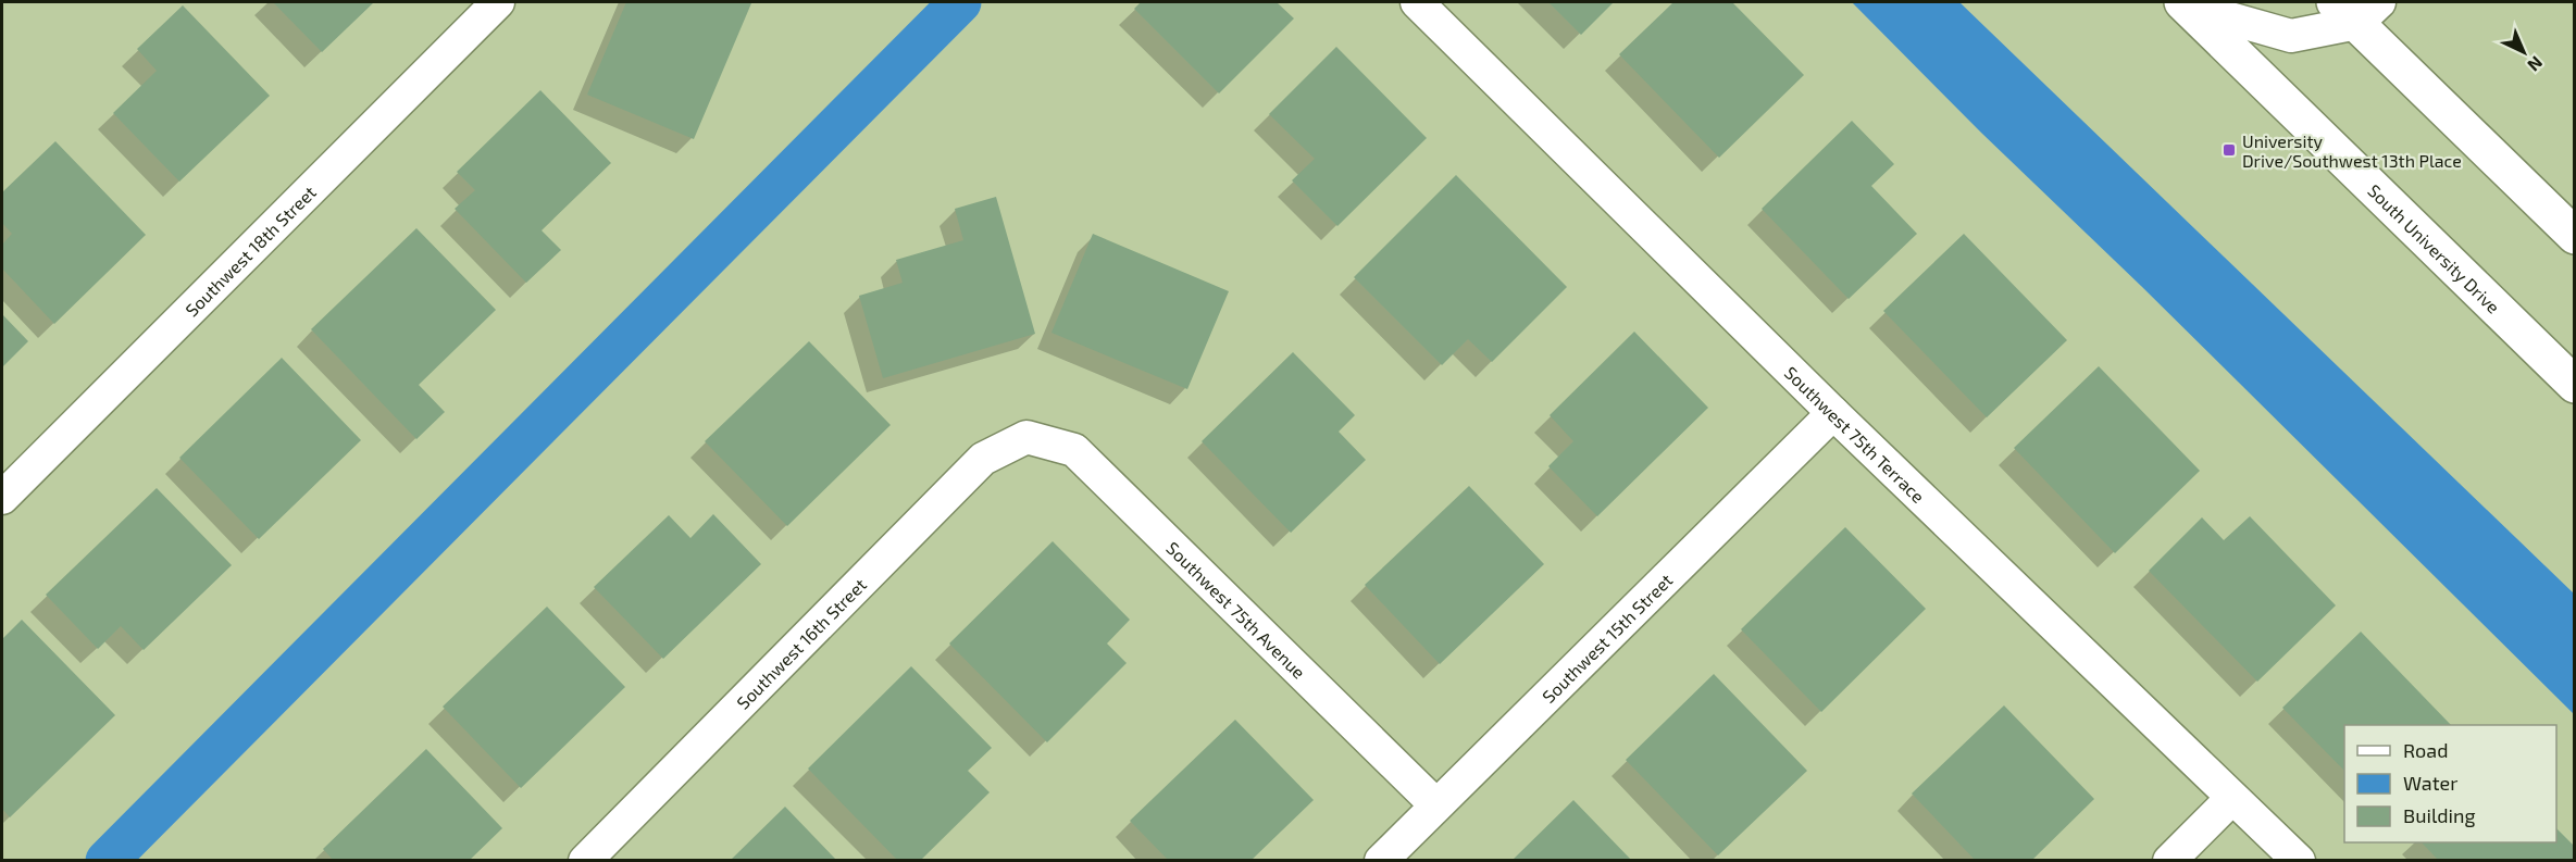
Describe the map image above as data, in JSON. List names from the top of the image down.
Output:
{
  "streets": {
    "main road": ["South University Drive"],
    "street": [
      "Southwest 18th Street",
      "Southwest 75th Terrace",
      "Southwest 75th Avenue",
      "Southwest 15th Street",
      "Southwest 16th Street"
    ]
  },
  "crossings": [
    ["Southwest 75th Terrace", "Southwest 15th Street"],
    ["Southwest 75th Avenue", "Southwest 15th Street"],
    ["Southwest 75th Avenue", "Southwest 16th Street"]
  ],
  "places": {
    "transit": ["University Drive/Southwest 13th Place"]
  },
  "legend": ["Road", "Water", "Building"],
  "north": "bottom right"
}
